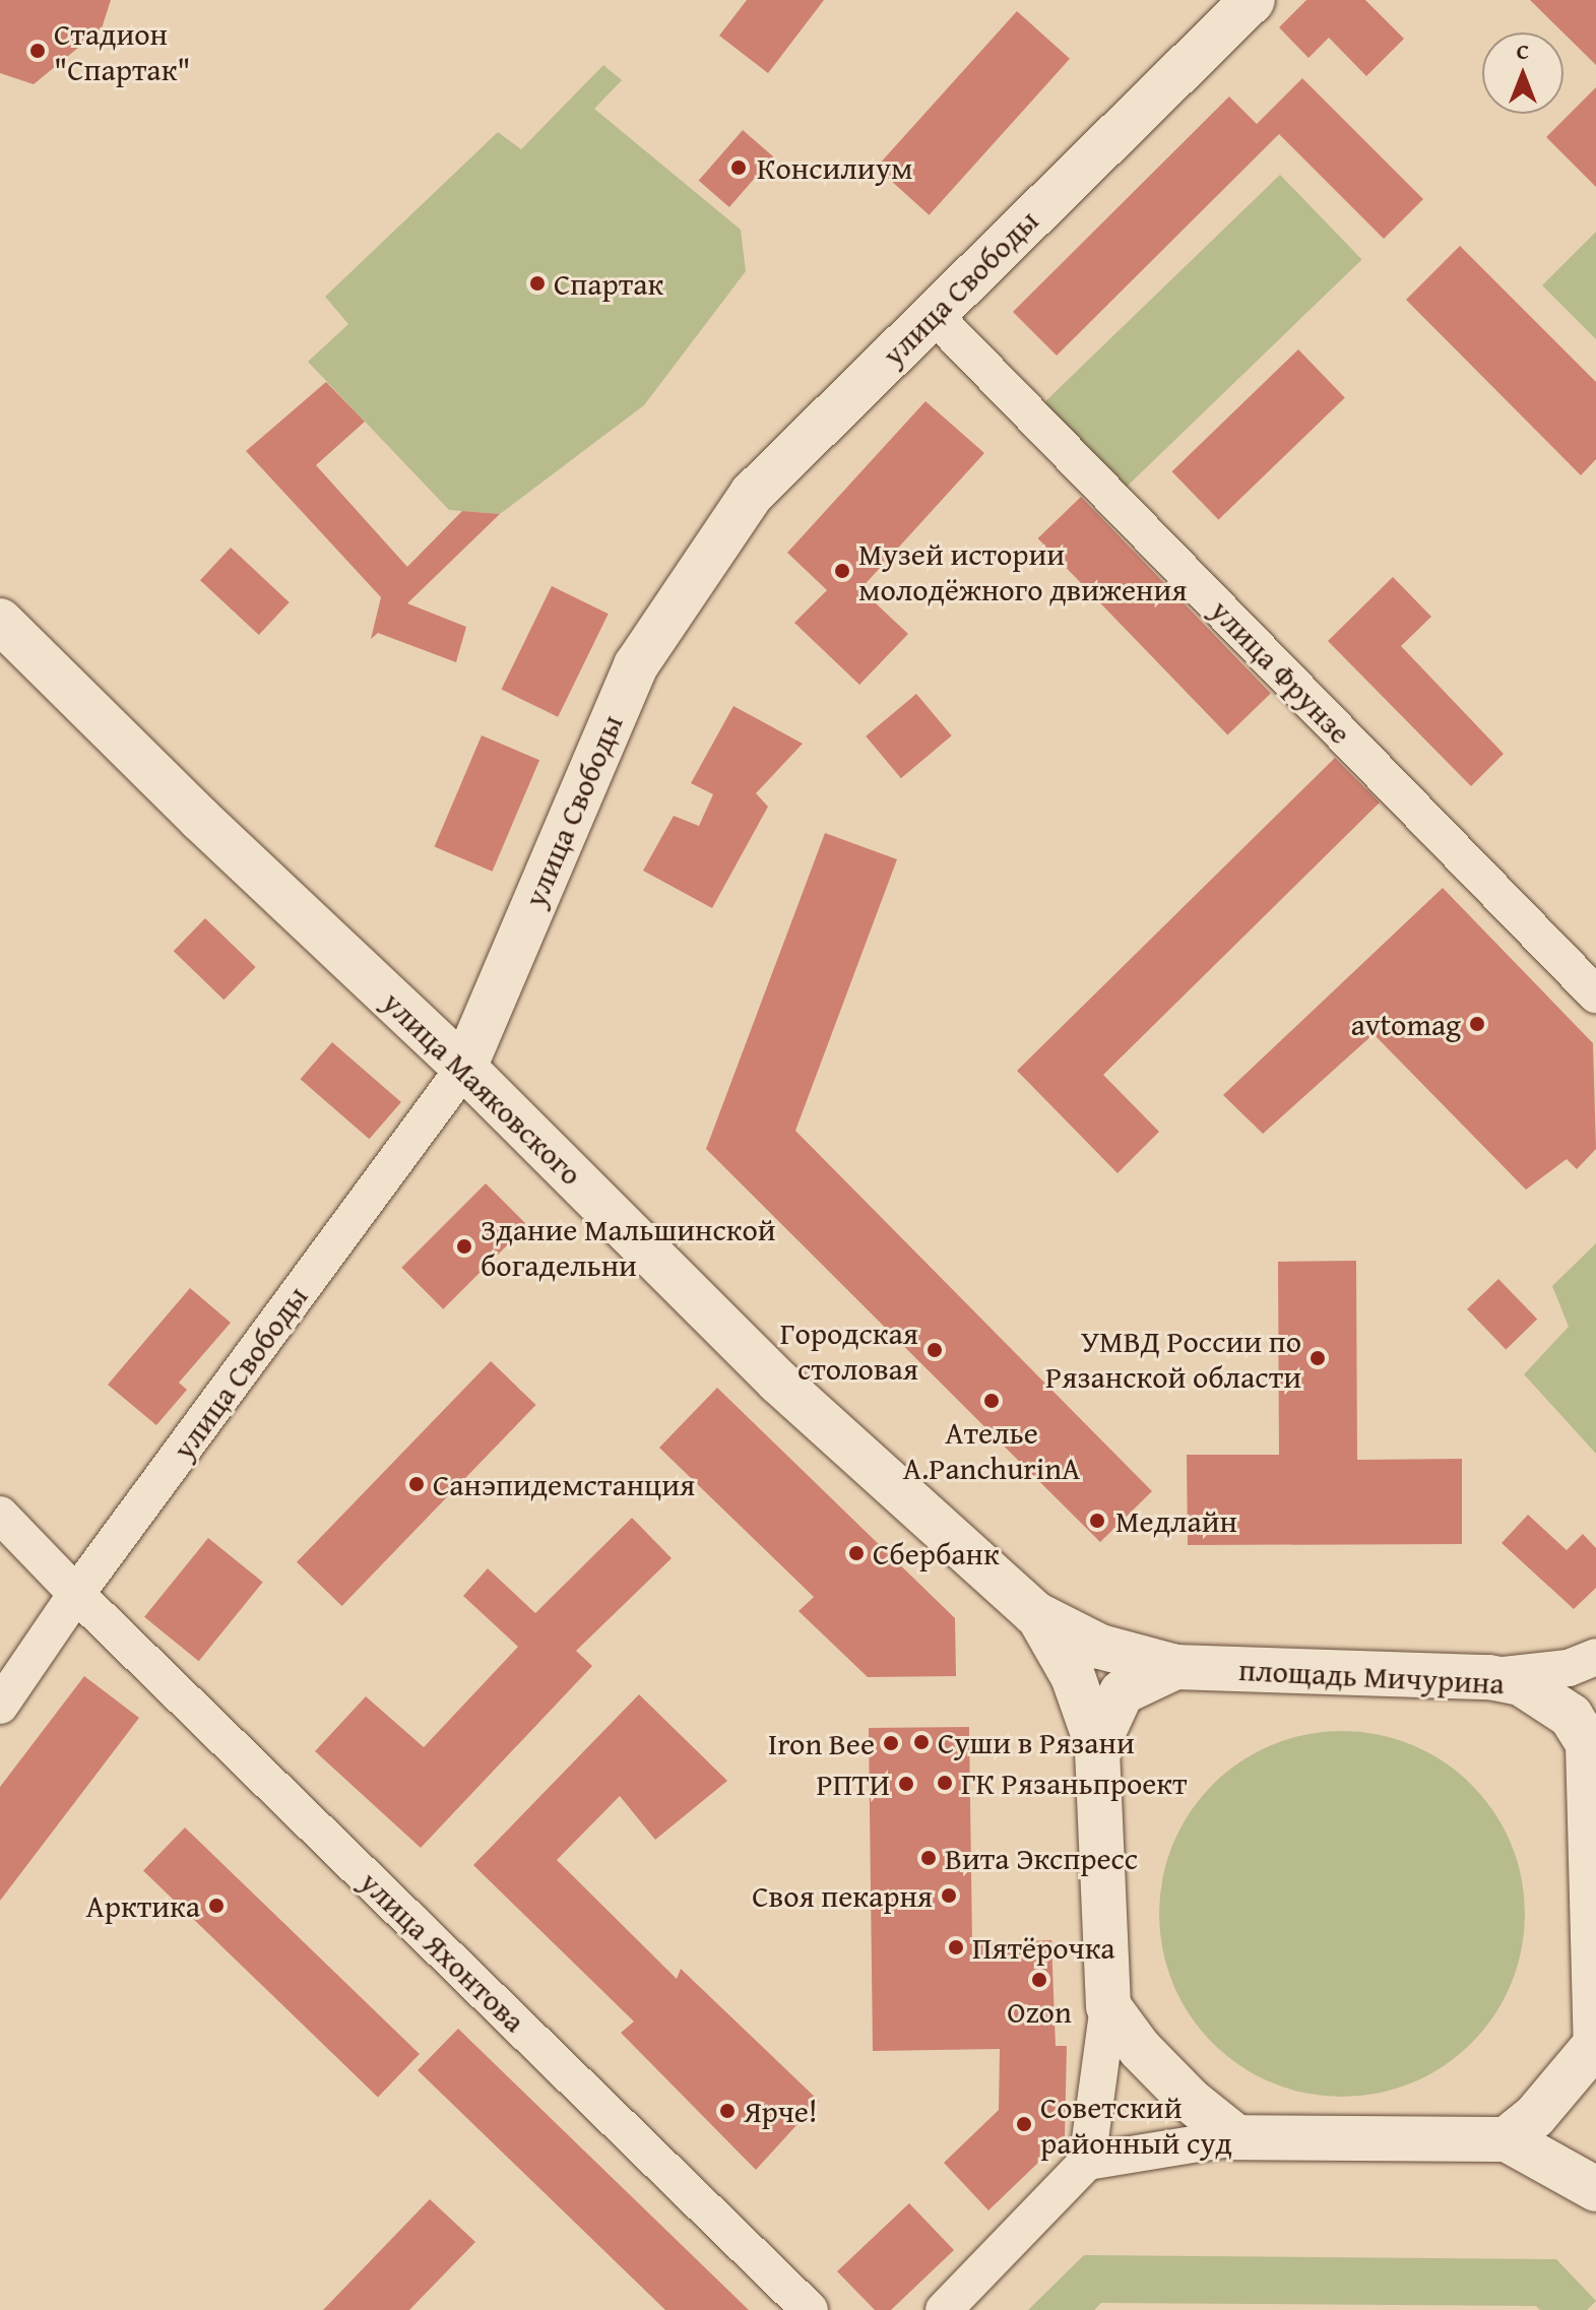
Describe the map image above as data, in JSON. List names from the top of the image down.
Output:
{
  "streets": {
    "street": [
      "улица Свободы",
      "улица Фрунзе",
      "улица Маяковского",
      "площадь Мичурина",
      "улица Яхонтова"
    ]
  },
  "crossings": [
    ["улица Свободы", "улица Фрунзе"],
    ["улица Свободы", "улица Маяковского"],
    ["улица Свободы", "улица Яхонтова"],
    ["улица Маяковского", "площадь Мичурина"]
  ],
  "places": [
    "Стадион \"Спартак\"",
    "Консилиум",
    "Спартак",
    "Музей истории молодёжного движения",
    "avtomag",
    "Здание Мальшинской богадельни",
    "Городская столовая",
    "УМВД России по Рязанской области",
    "Ателье A.PanchurinA",
    "Санэпидемстанция",
    "Медлайн",
    "Сбербанк",
    "Суши в Рязани",
    "Iron Bee",
    "ГК Рязаньпроект",
    "РПТИ",
    "Вита Экспресс",
    "Своя пекарня",
    "Арктика",
    "Пятёрочка",
    "Ozon",
    "Ярче!",
    "Советский районный суд"
  ],
  "north": "top"
}
